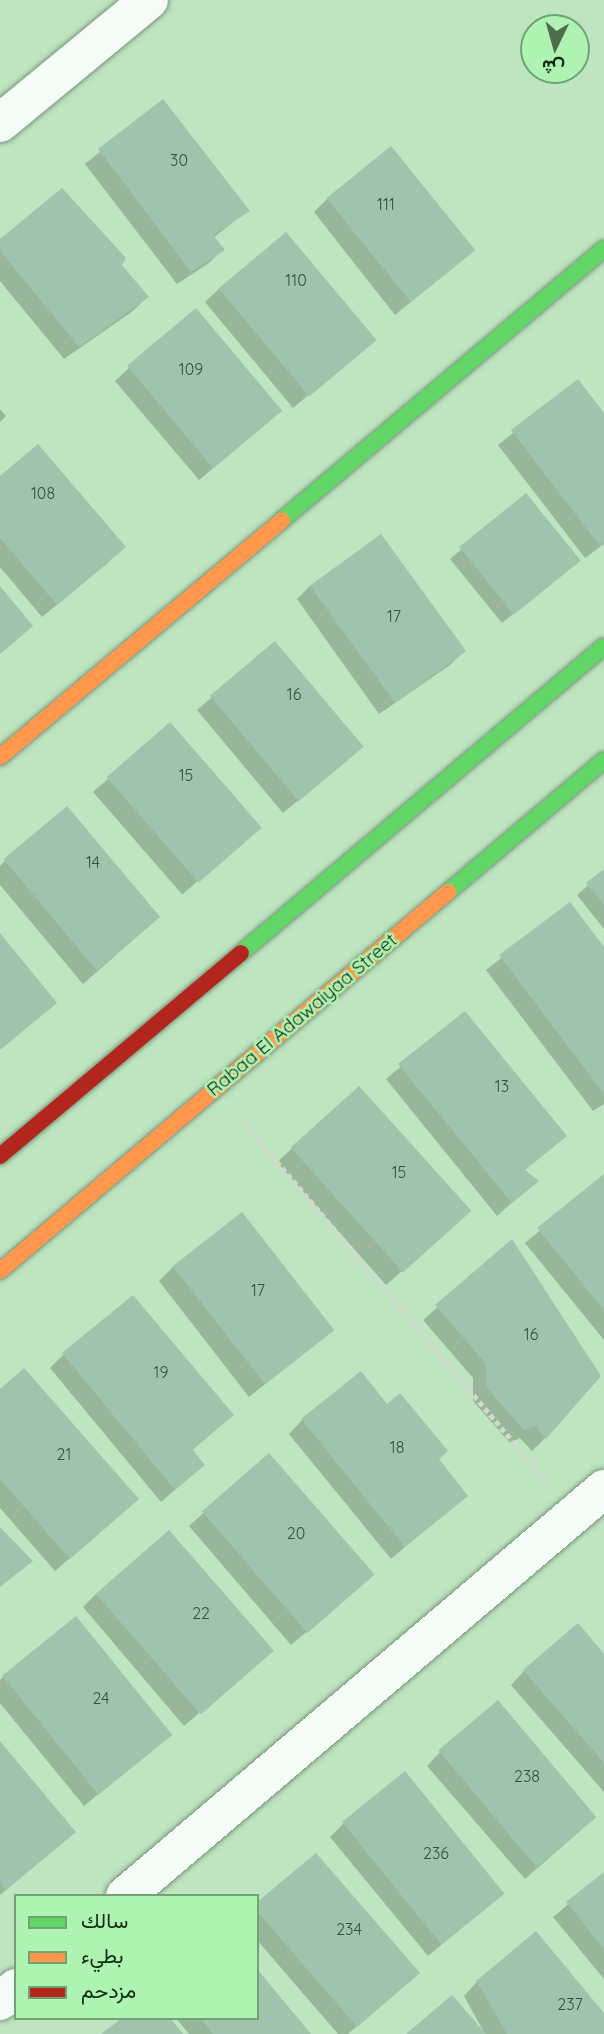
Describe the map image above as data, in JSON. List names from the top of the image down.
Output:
{
  "streets": {
    "street": ["Rabaa El Adawaiyaa Street"]
  },
  "house_numbers": [
    "30",
    "111",
    "110",
    "109",
    "108",
    "17",
    "16",
    "15",
    "14",
    "13",
    "15",
    "17",
    "16",
    "19",
    "18",
    "21",
    "20",
    "22",
    "24",
    "238",
    "236",
    "234",
    "237"
  ],
  "legend": ["سالك", "بطيء", "مزدحم"],
  "north": "bottom"
}
